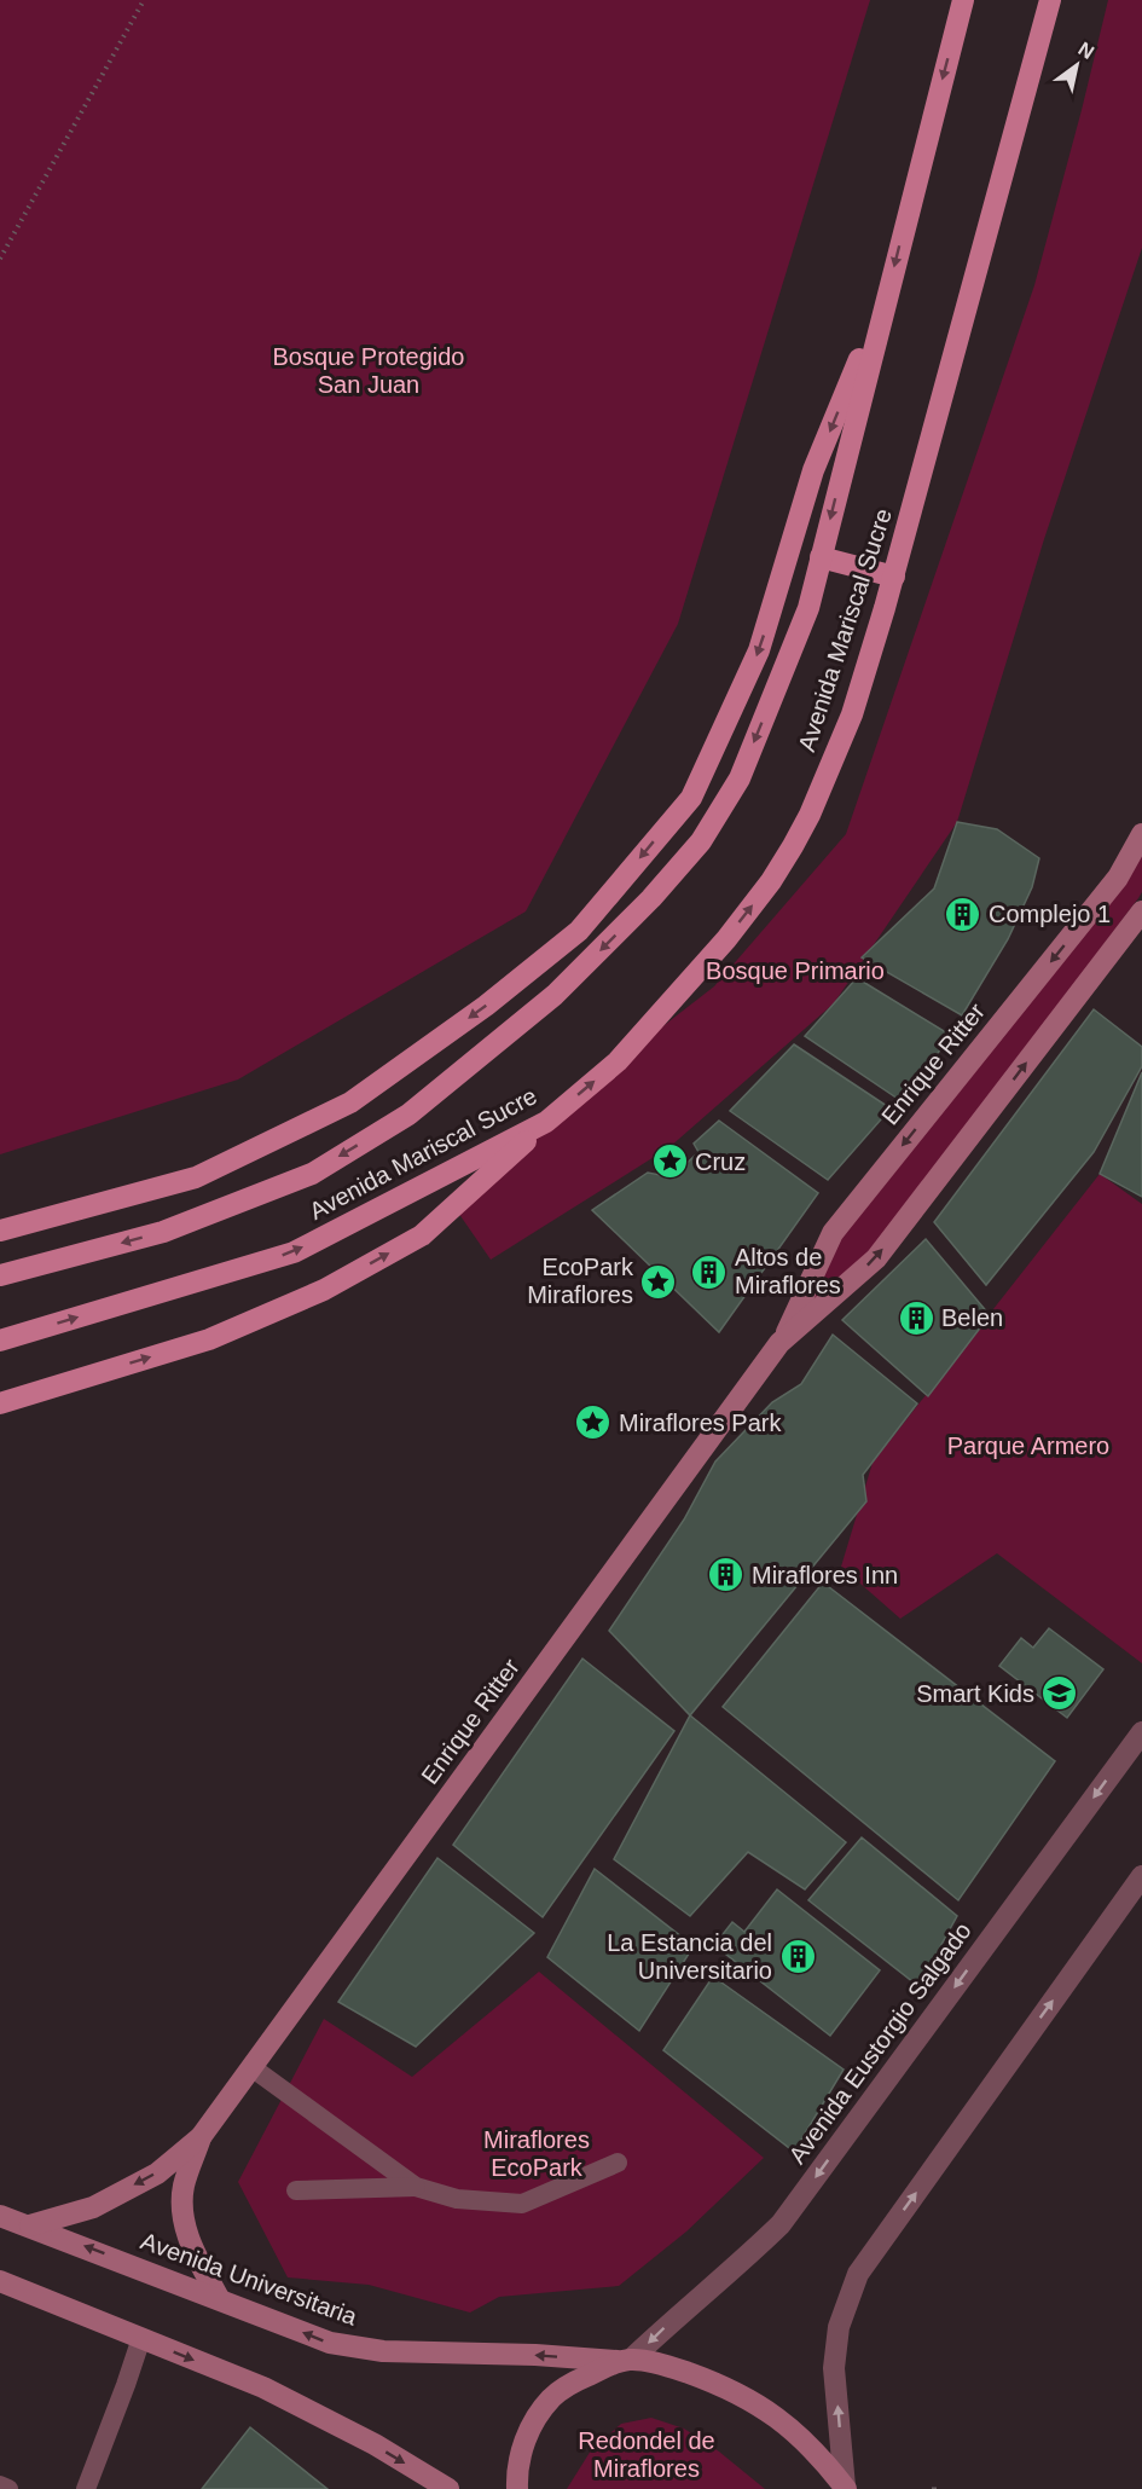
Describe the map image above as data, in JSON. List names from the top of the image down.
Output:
{
  "streets": {
    "main road": ["Avenida Mariscal Sucre"],
    "street": ["Enrique Ritter", "Avenida Eustorgio Salgado", "Avenida Universitaria"]
  },
  "crossings": [
    ["Enrique Ritter", "Avenida Universitaria"],
    ["Avenida Eustorgio Salgado", "Avenida Universitaria"]
  ],
  "parks": [
    "Bosque Protegido San Juan",
    "Bosque Primario",
    "Parque Armero",
    "Miraflores EcoPark",
    "Redondel de Miraflores"
  ],
  "places": {
    "building": [
      "Complejo 1",
      "Altos de Miraflores",
      "Belen",
      "Miraflores Inn",
      "La Estancia del Universitario"
    ],
    "place": ["Cruz", "EcoPark Miraflores", "Miraflores Park"],
    "school or university": ["Smart Kids"]
  },
  "north": "top right"
}
